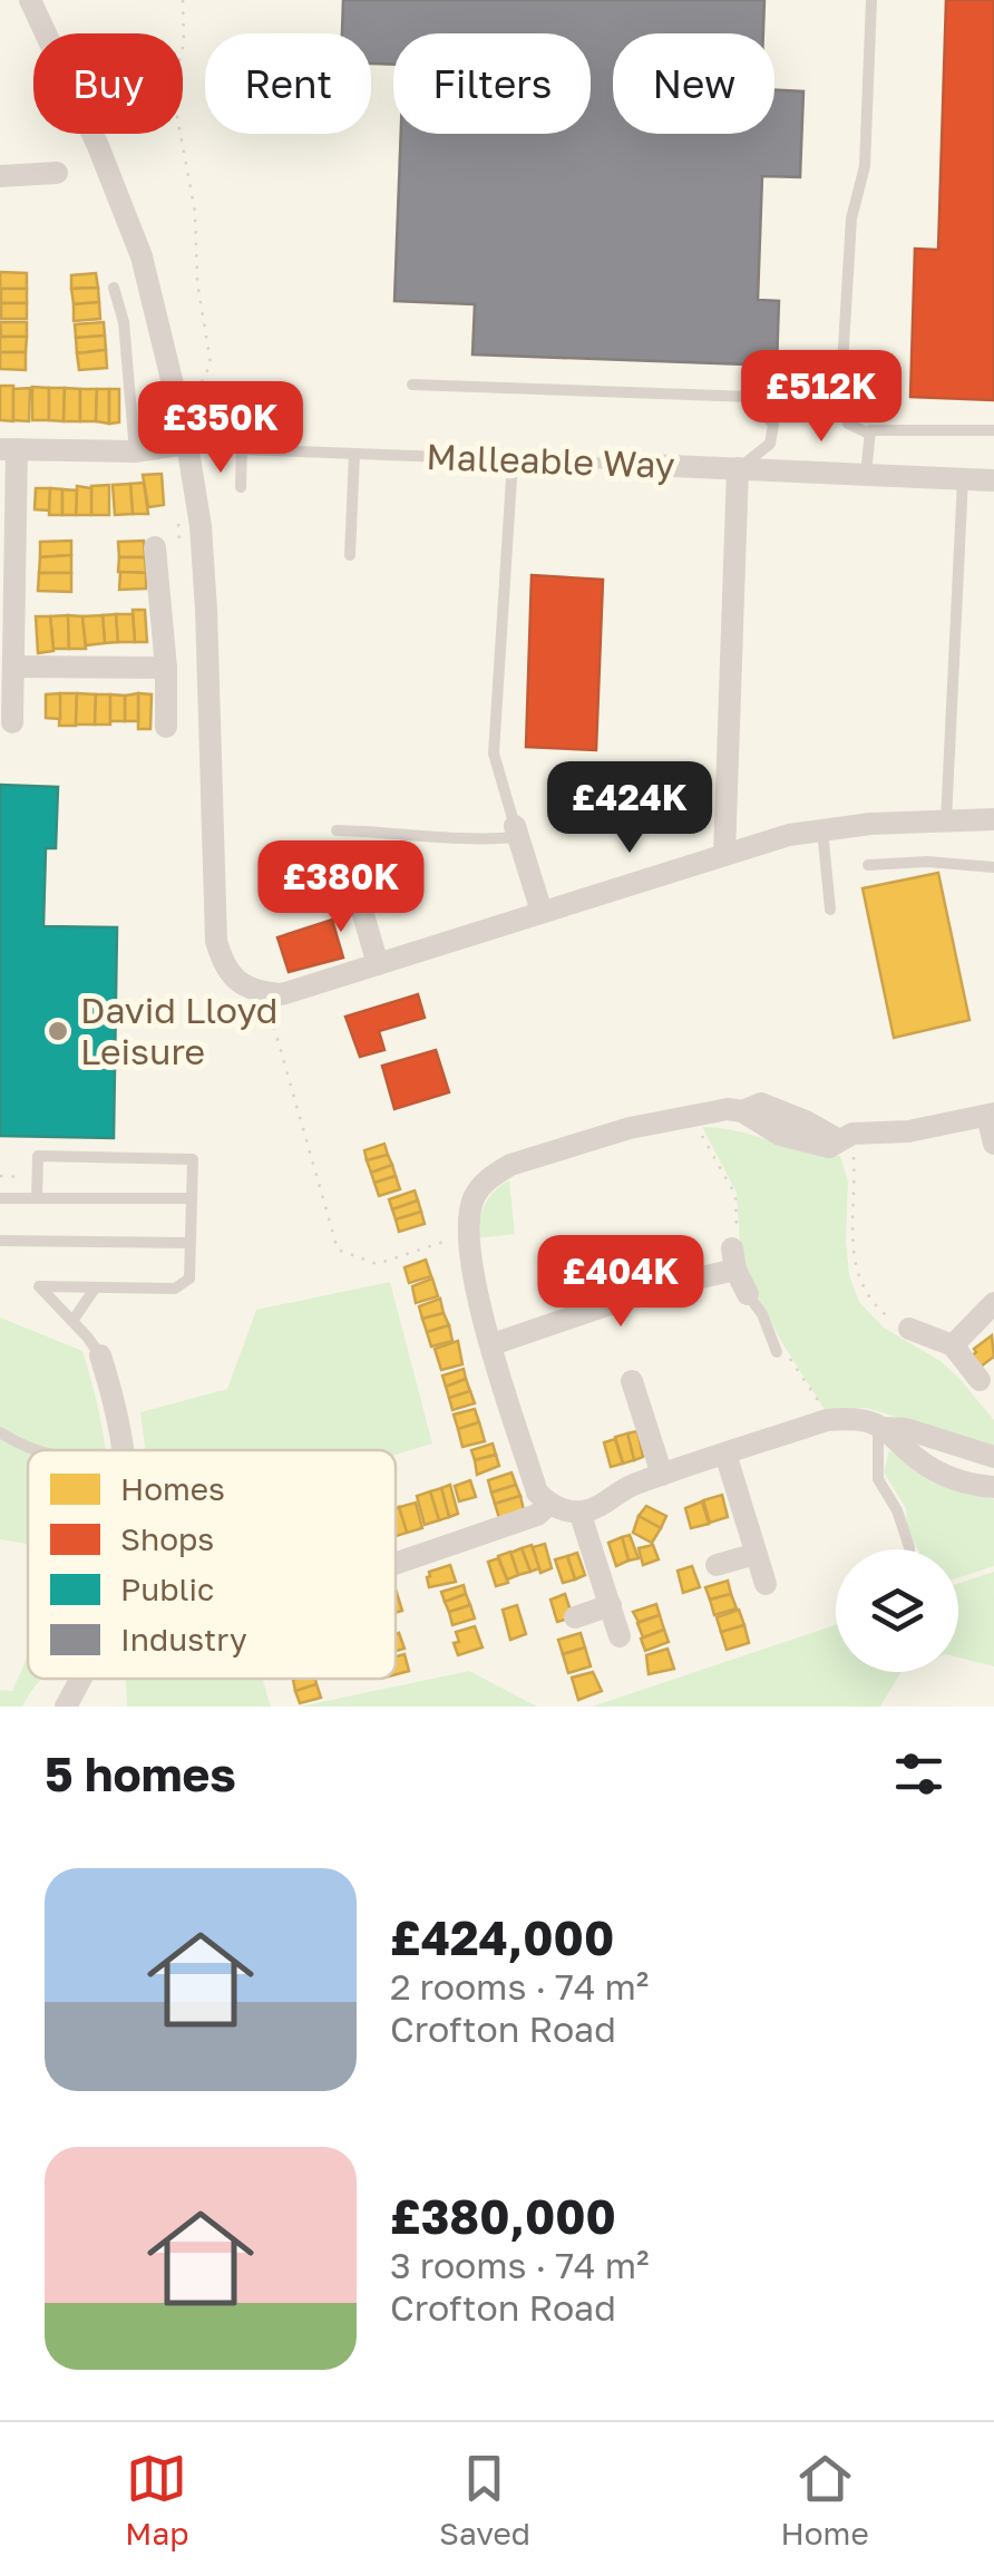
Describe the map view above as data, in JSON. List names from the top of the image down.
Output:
{
  "streets": {
    "street": ["Malleable Way"]
  },
  "places": ["David Lloyd Leisure"],
  "legend": [
    "Homes",
    "Shops",
    "Public",
    "Industry"
  ],
  "page": {
    "chip": [
      "Buy",
      "Rent",
      "Filters",
      "New"
    ],
    "price": [
      "£512K",
      "£350K",
      "£424K",
      "£380K",
      "£404K"
    ],
    "heading": "5 homes",
    "list": [
      {
        "name": "£424,000",
        "note": "2 rooms · 74 m² · Crofton Road"
      },
      {
        "name": "£380,000",
        "note": "3 rooms · 74 m² · Crofton Road"
      }
    ],
    "tabs": ["Map", "Saved", "Home"]
  }
}
